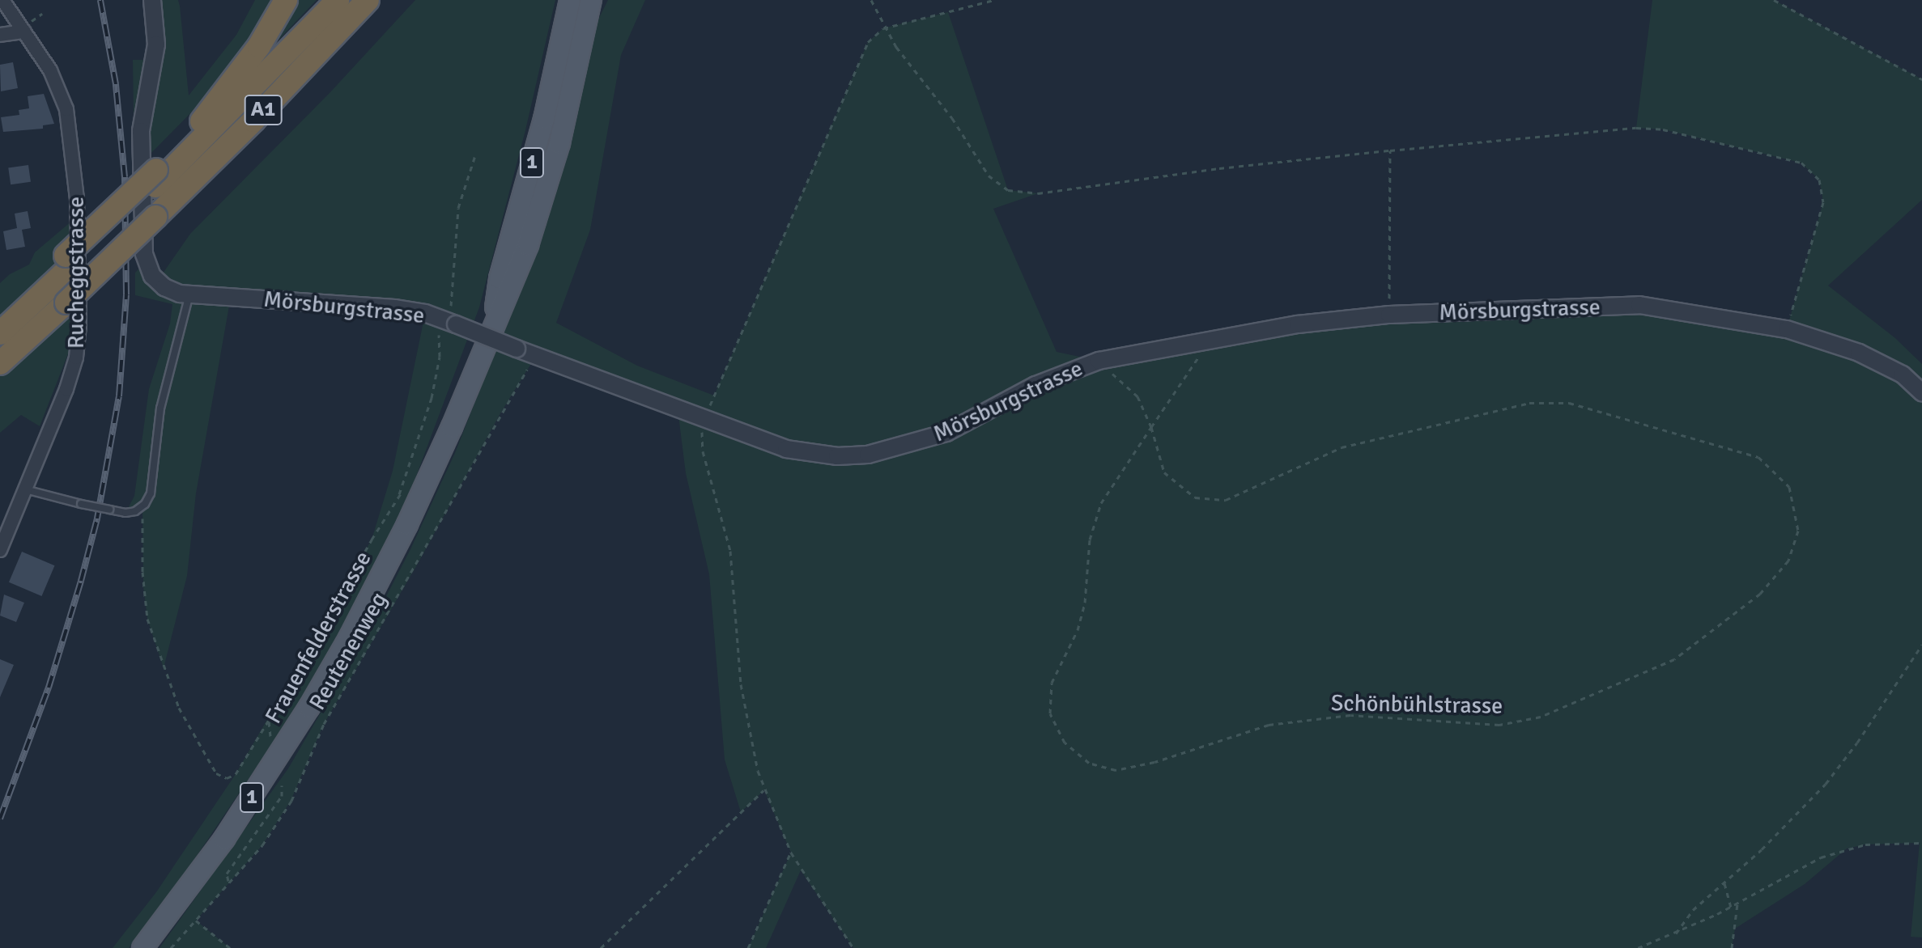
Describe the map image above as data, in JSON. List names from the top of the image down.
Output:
{
  "streets": {
    "highway": ["A1"],
    "main road": ["1", "Frauenfelderstrasse"],
    "street": ["Rucheggstrasse", "Mörsburgstrasse"],
    "path": ["Reutenenweg", "Schönbühlstrasse"]
  },
  "crossings": [
    ["Mörsburgstrasse", "Reutenenweg"],
    ["Mörsburgstrasse", "Schönbühlstrasse"]
  ]
}
